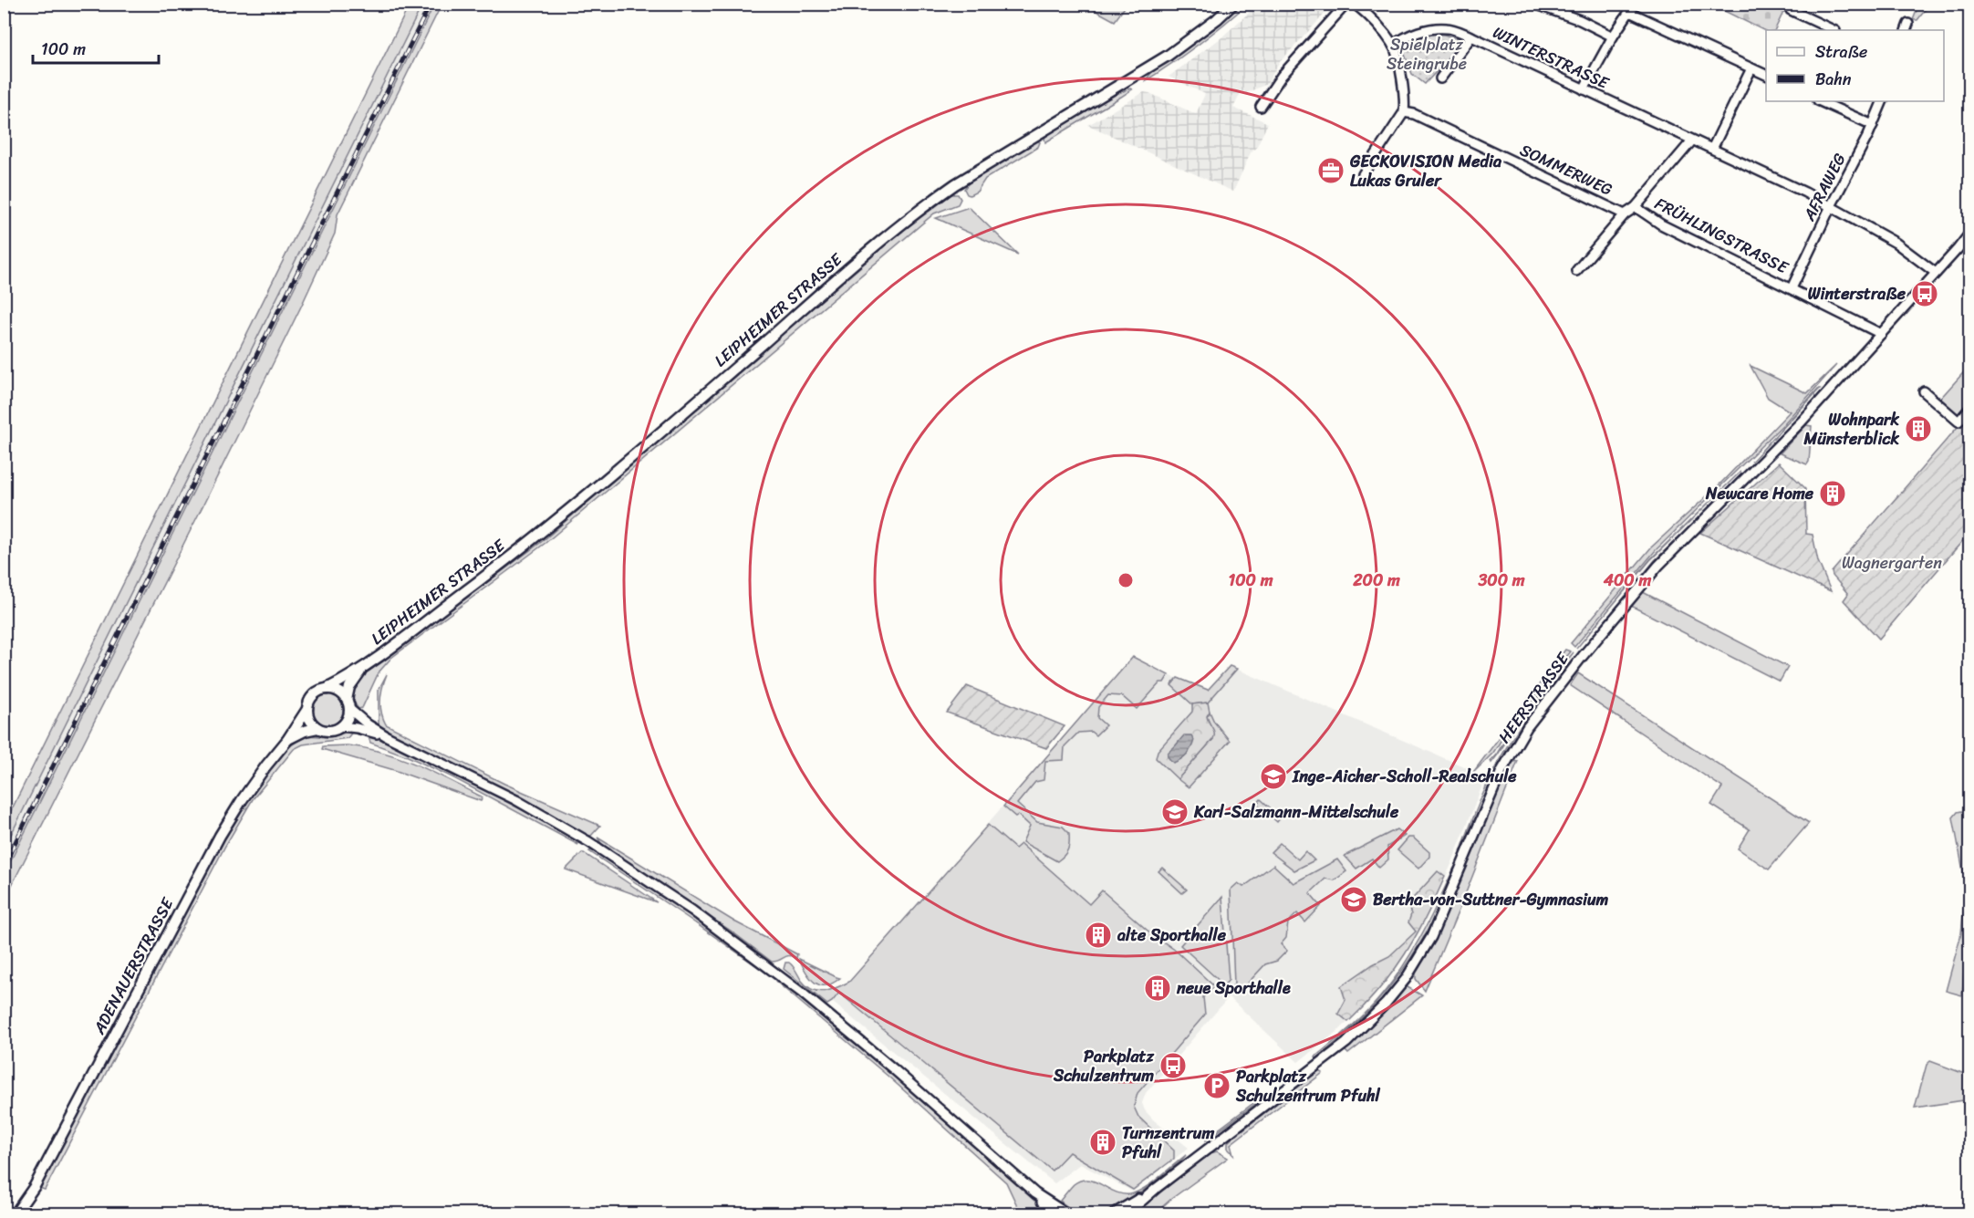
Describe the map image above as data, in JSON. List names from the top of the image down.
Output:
{
  "streets": {
    "main road": ["LEIPHEIMER STRASSE", "ADENAUERSTRASSE"],
    "street": [
      "WINTERSTRASSE",
      "SOMMERWEG",
      "AFRAWEG",
      "FRÜHLINGSTRASSE",
      "HEERSTRASSE"
    ]
  },
  "crossings": [
    ["WINTERSTRASSE", "AFRAWEG"],
    ["WINTERSTRASSE", "HEERSTRASSE"],
    ["AFRAWEG", "FRÜHLINGSTRASSE"],
    ["FRÜHLINGSTRASSE", "HEERSTRASSE"],
    ["LEIPHEIMER STRASSE", "ADENAUERSTRASSE"]
  ],
  "parks": ["Spielplatz Steingrube", "Wagnergarten"],
  "places": {
    "office": ["GECKOVISION Media Lukas Gruler"],
    "bus stop": ["Winterstraße", "Parkplatz Schulzentrum"],
    "building": [
      "Wohnpark Münsterblick",
      "Newcare Home",
      "alte Sporthalle",
      "neue Sporthalle",
      "Turnzentrum Pfuhl"
    ],
    "school or university": ["Inge-Aicher-Scholl-Realschule", "Karl-Salzmann-Mittelschule", "Bertha-von-Suttner-Gymnasium"],
    "parking": ["Parkplatz Schulzentrum Pfuhl"]
  },
  "legend": ["Straße", "Bahn"],
  "scale_bar": "100 m",
  "rings": [
    "100 m",
    "200 m",
    "300 m",
    "400 m"
  ]
}
